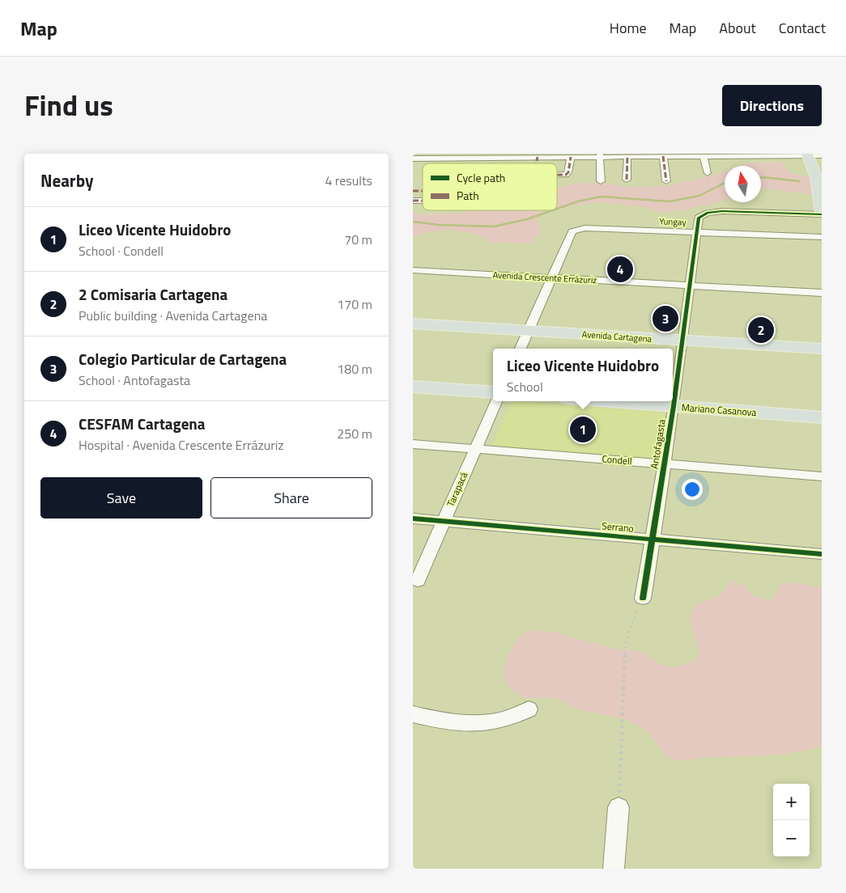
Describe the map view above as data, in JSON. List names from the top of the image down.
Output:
{
  "streets": {
    "main road": ["Avenida Cartagena", "Mariano Casanova"],
    "street": [
      "Yungay",
      "Avenida Crescente Errázuriz",
      "Antofagasta",
      "Condell",
      "Tarapacá",
      "Serrano"
    ]
  },
  "crossings": [
    ["Yungay", "Avenida Crescente Errázuriz"],
    ["Yungay", "Antofagasta"],
    ["Avenida Crescente Errázuriz", "Antofagasta"],
    ["Avenida Cartagena", "Antofagasta"],
    ["Mariano Casanova", "Antofagasta"],
    ["Antofagasta", "Condell"],
    ["Antofagasta", "Serrano"],
    ["Condell", "Tarapacá"],
    ["Tarapacá", "Serrano"]
  ],
  "legend": ["Cycle path", "Path"],
  "north": "top",
  "page": {
    "header": "Map",
    "nav": [
      "Home",
      "Map",
      "About",
      "Contact"
    ],
    "title": "Find us",
    "buttons": [
      "Directions",
      ["Save", "Share"]
    ],
    "heading": ["Nearby", "4 results"],
    "list": [
      {
        "mark": "1",
        "name": "Liceo Vicente Huidobro",
        "note": "School · Condell",
        "value": "70 m"
      },
      {
        "mark": "2",
        "name": "2 Comisaria Cartagena",
        "note": "Public building · Avenida Cartagena",
        "value": "170 m"
      },
      {
        "mark": "3",
        "name": "Colegio Particular de Cartagena",
        "note": "School · Antofagasta",
        "value": "180 m"
      },
      {
        "mark": "4",
        "name": "CESFAM Cartagena",
        "note": "Hospital · Avenida Crescente Errázuriz",
        "value": "250 m"
      }
    ],
    "pins": [
      "4",
      "3",
      "2",
      "1"
    ],
    "popup": ["Liceo Vicente Huidobro", "School"],
    "map_buttons": ["+", "−"]
  }
}
